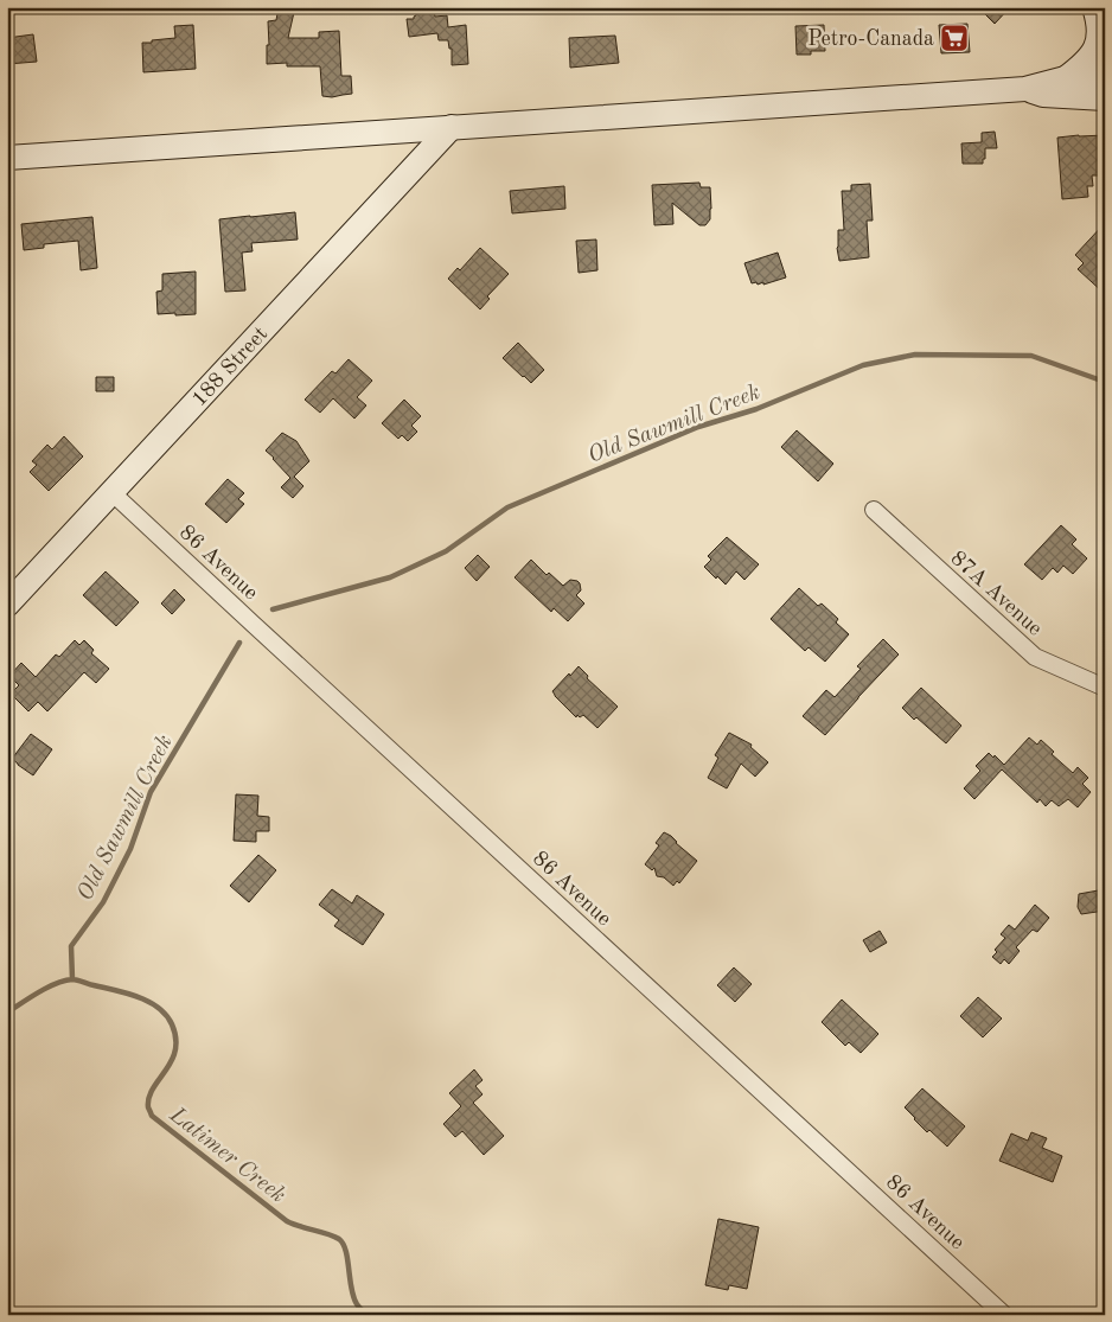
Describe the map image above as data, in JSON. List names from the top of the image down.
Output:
{
  "streets": {
    "main road": ["188 Street"],
    "street": ["86 Avenue", "87A Avenue"]
  },
  "crossings": [
    ["188 Street", "86 Avenue"]
  ],
  "water": ["Old Sawmill Creek", "Latimer Creek"],
  "places": {
    "supermarket": ["Petro-Canada"]
  }
}
